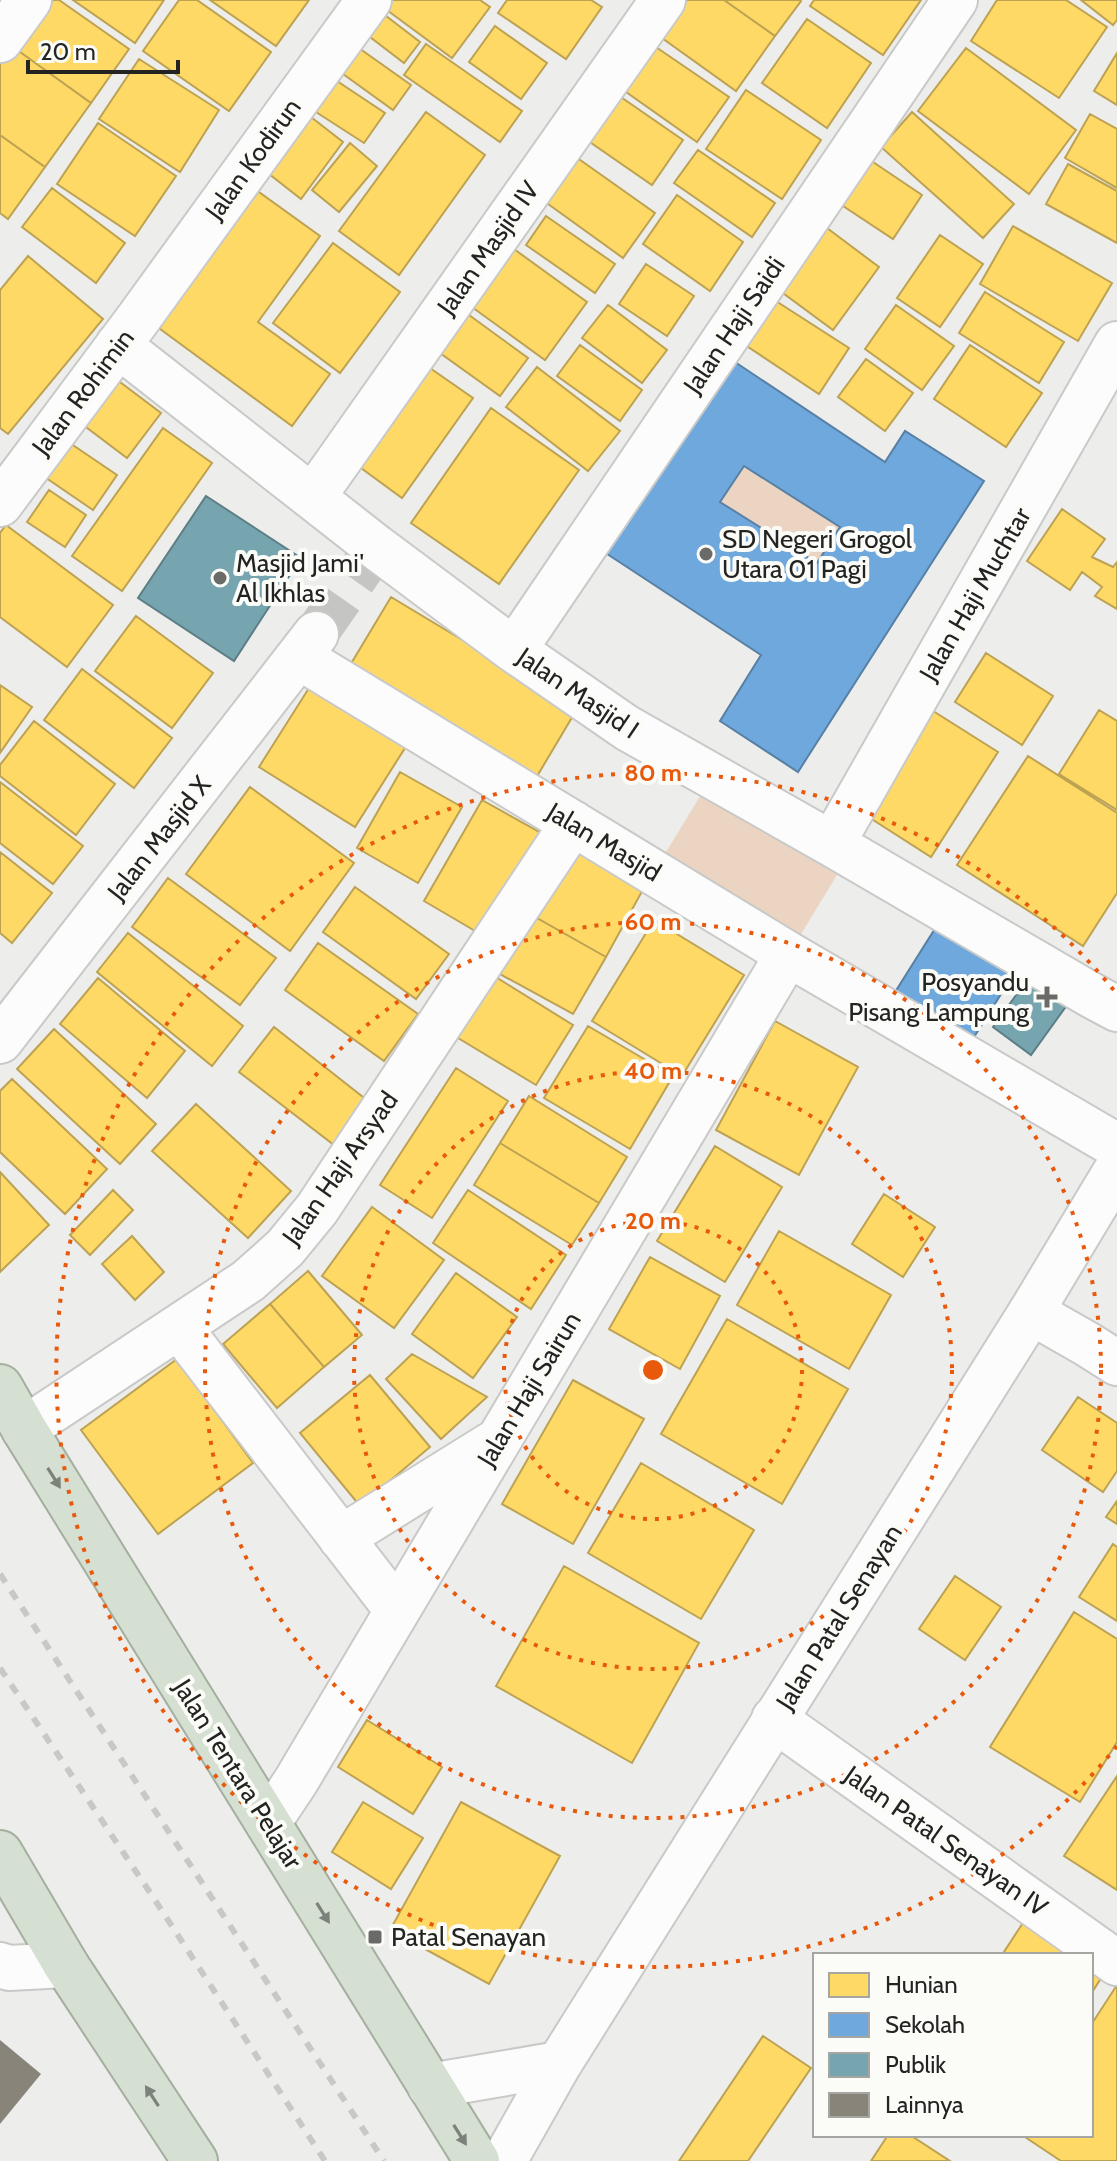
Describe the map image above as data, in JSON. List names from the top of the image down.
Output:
{
  "streets": {
    "highway": ["Jalan Tentara Pelajar"],
    "street": [
      "Jalan Kodirun",
      "Jalan Masjid IV",
      "Jalan Haji Saidi",
      "Jalan Rohimin",
      "Jalan Haji Muchtar",
      "Jalan Masjid I",
      "Jalan Masjid X",
      "Jalan Masjid",
      "Jalan Haji Arsyad",
      "Jalan Haji Sairun",
      "Jalan Patal Senayan",
      "Jalan Patal Senayan IV"
    ]
  },
  "crossings": [
    ["Jalan Kodirun", "Jalan Rohimin"],
    ["Jalan Kodirun", "Jalan Masjid I"],
    ["Jalan Masjid IV", "Jalan Masjid I"],
    ["Jalan Haji Saidi", "Jalan Masjid I"],
    ["Jalan Rohimin", "Jalan Masjid I"],
    ["Jalan Haji Muchtar", "Jalan Masjid I"],
    ["Jalan Masjid X", "Jalan Masjid"],
    ["Jalan Masjid", "Jalan Haji Arsyad"],
    ["Jalan Masjid", "Jalan Haji Sairun"],
    ["Jalan Haji Arsyad", "Jalan Tentara Pelajar"],
    ["Jalan Haji Sairun", "Jalan Tentara Pelajar"],
    ["Jalan Patal Senayan", "Jalan Patal Senayan IV"]
  ],
  "places": {
    "other": ["SD Negeri Grogol Utara 01 Pagi", "Masjid Jami' Al Ikhlas"],
    "health": ["Posyandu Pisang Lampung"],
    "transit": ["Patal Senayan"]
  },
  "legend": [
    "Hunian",
    "Sekolah",
    "Publik",
    "Lainnya"
  ],
  "scale_bar": "20 m",
  "rings": [
    "80 m",
    "60 m",
    "40 m",
    "20 m"
  ]
}
